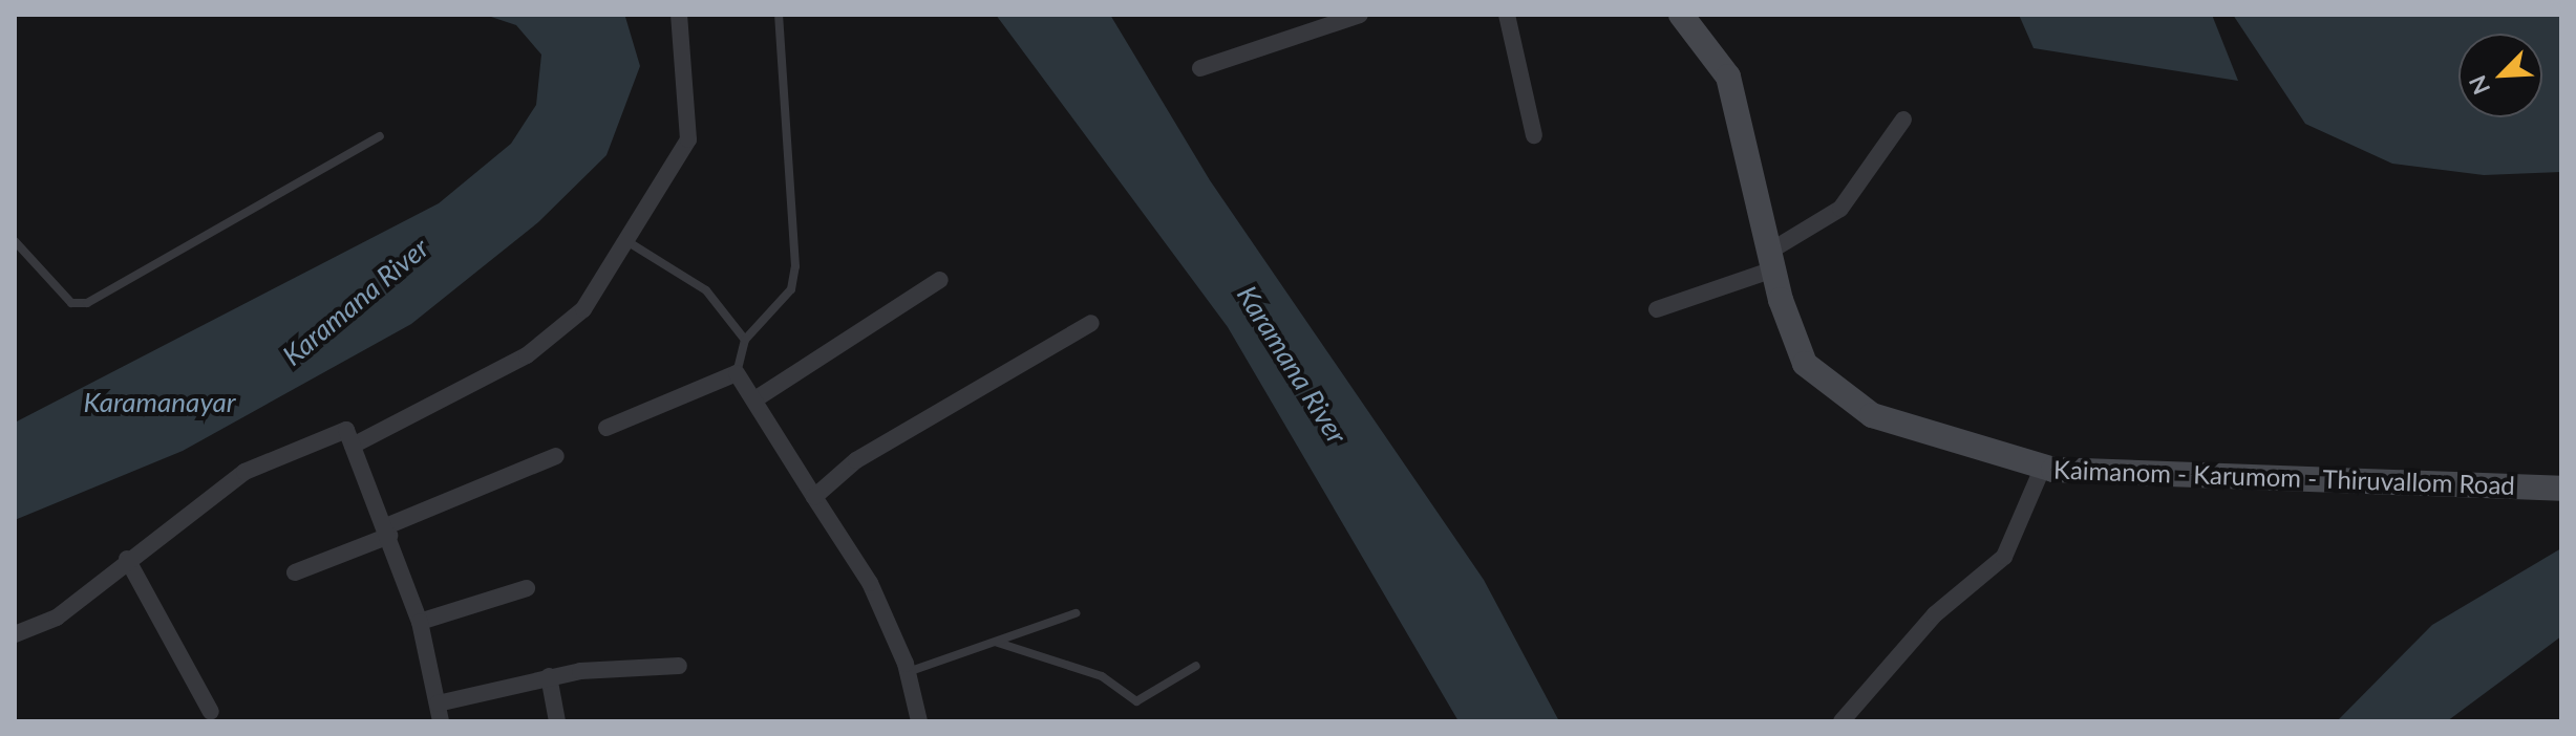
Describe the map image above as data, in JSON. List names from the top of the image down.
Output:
{
  "streets": {
    "main road": ["Kaimanom - Karumom - Thiruvallom Road"]
  },
  "water": ["Karamana River", "Karamanayar"],
  "north": "bottom left"
}
